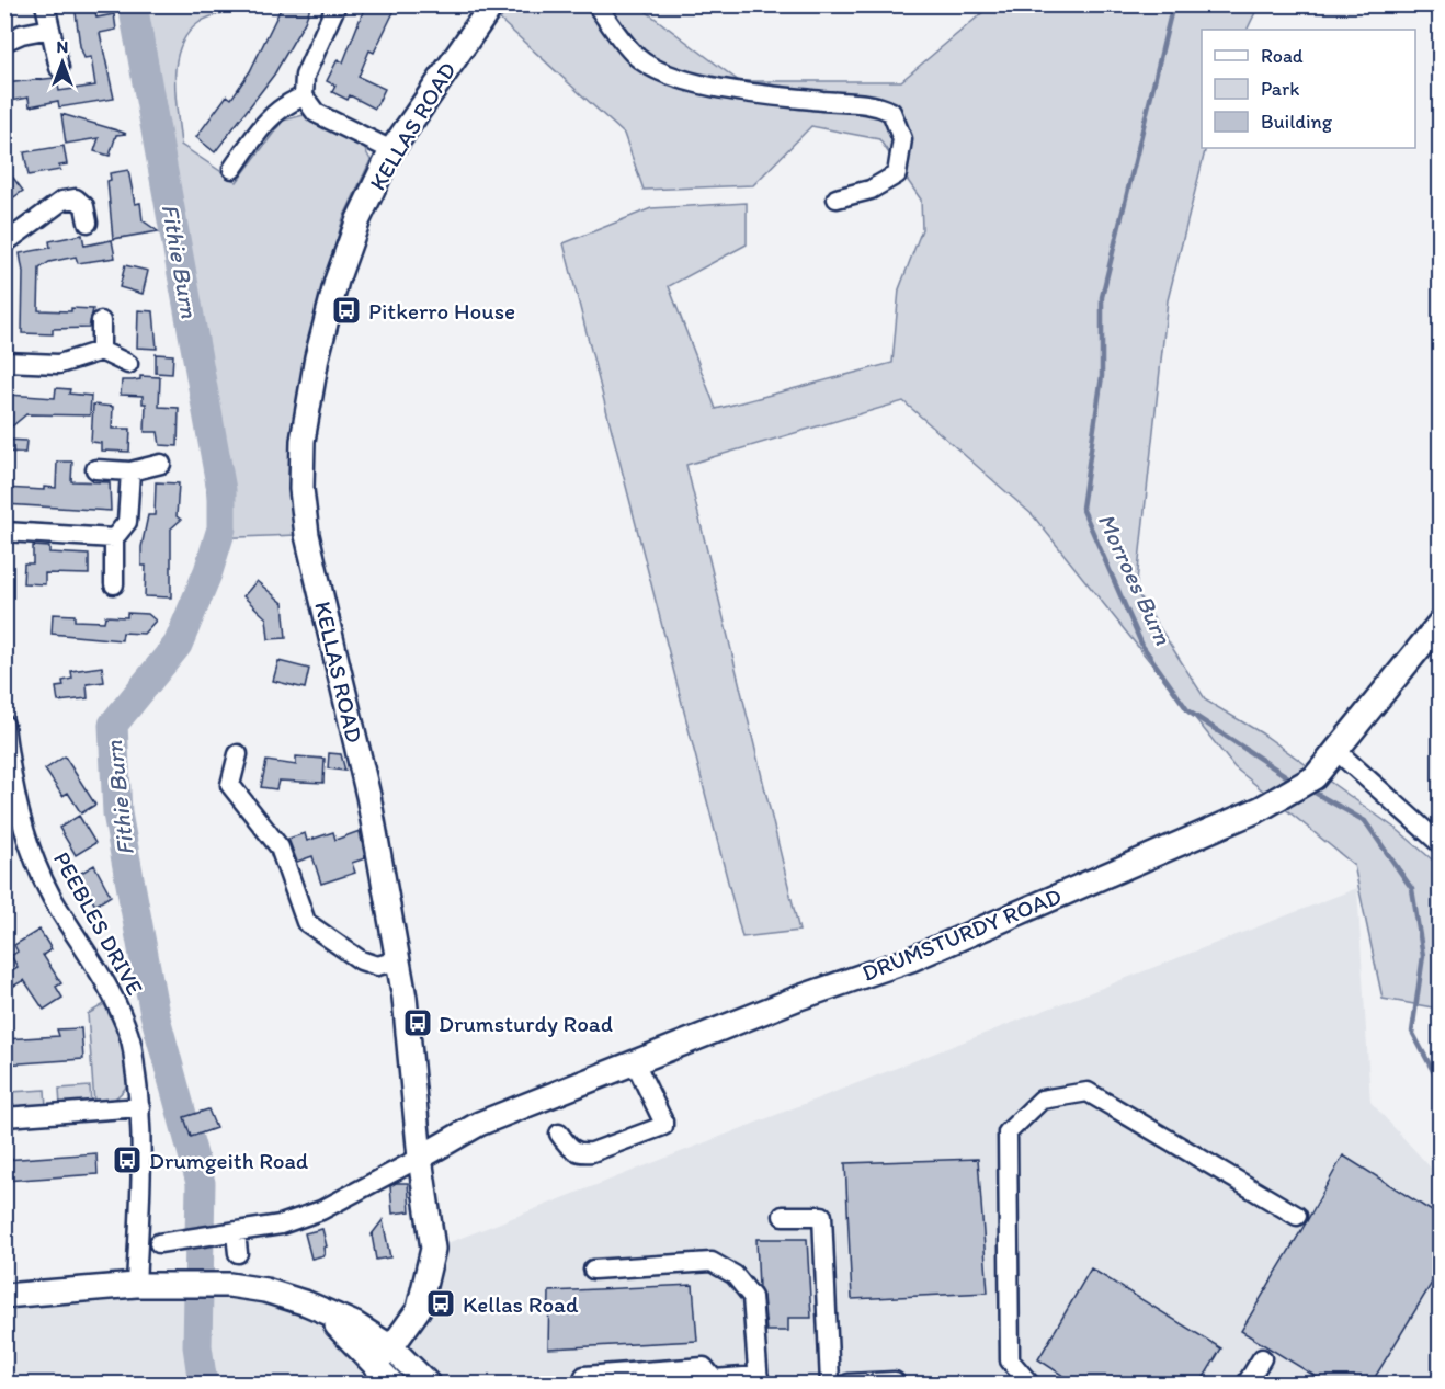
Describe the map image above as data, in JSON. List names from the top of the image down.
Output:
{
  "streets": {
    "main road": ["KELLAS ROAD", "DRUMSTURDY ROAD"],
    "street": ["PEEBLES DRIVE"]
  },
  "crossings": [
    ["KELLAS ROAD", "DRUMSTURDY ROAD"]
  ],
  "water": ["Fithie Burn", "Morroes Burn"],
  "places": {
    "bus stop": [
      "Pitkerro House",
      "Drumsturdy Road",
      "Drumgeith Road",
      "Kellas Road"
    ]
  },
  "legend": ["Road", "Park", "Building"],
  "north": "top"
}
